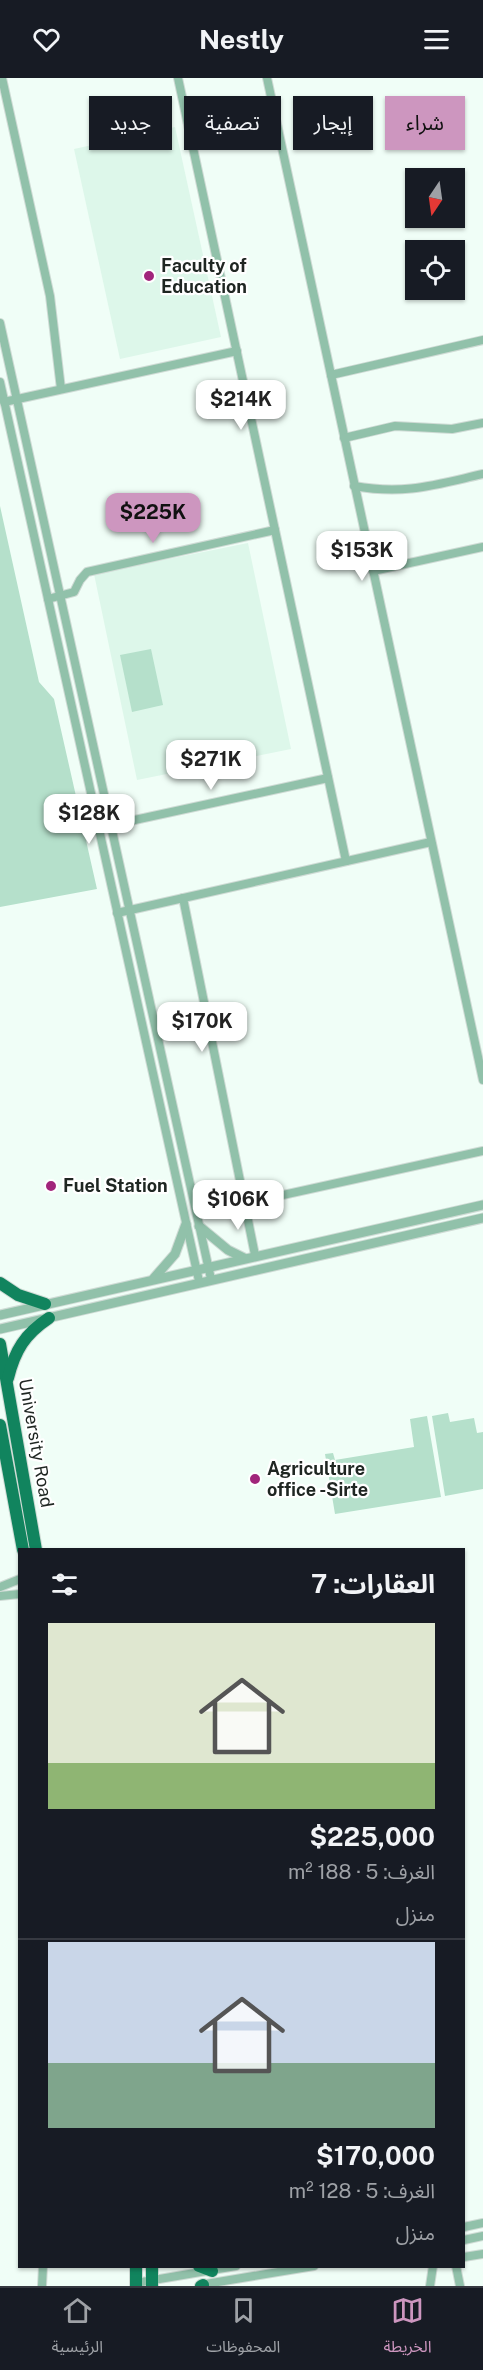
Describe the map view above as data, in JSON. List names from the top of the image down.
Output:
{
  "streets": {
    "highway": ["University Road"]
  },
  "places": ["Faculty of Education", "Fuel Station", "Agriculture office -Sirte"],
  "north": "bottom",
  "page": {
    "header": "Nestly",
    "chip": [
      "شراء",
      "إيجار",
      "تصفية",
      "جديد"
    ],
    "price": [
      "$214K",
      "$225K",
      "$153K",
      "$271K",
      "$128K",
      "$170K",
      "$106K"
    ],
    "heading": "العقارات: 7",
    "list": [
      {
        "name": "$225,000",
        "note": "الغرف: 5 · 188 m² · منزل"
      },
      {
        "name": "$170,000",
        "note": "الغرف: 5 · 128 m² · منزل"
      }
    ],
    "tabs": ["الخريطة", "المحفوظات", "الرئيسية"]
  }
}
